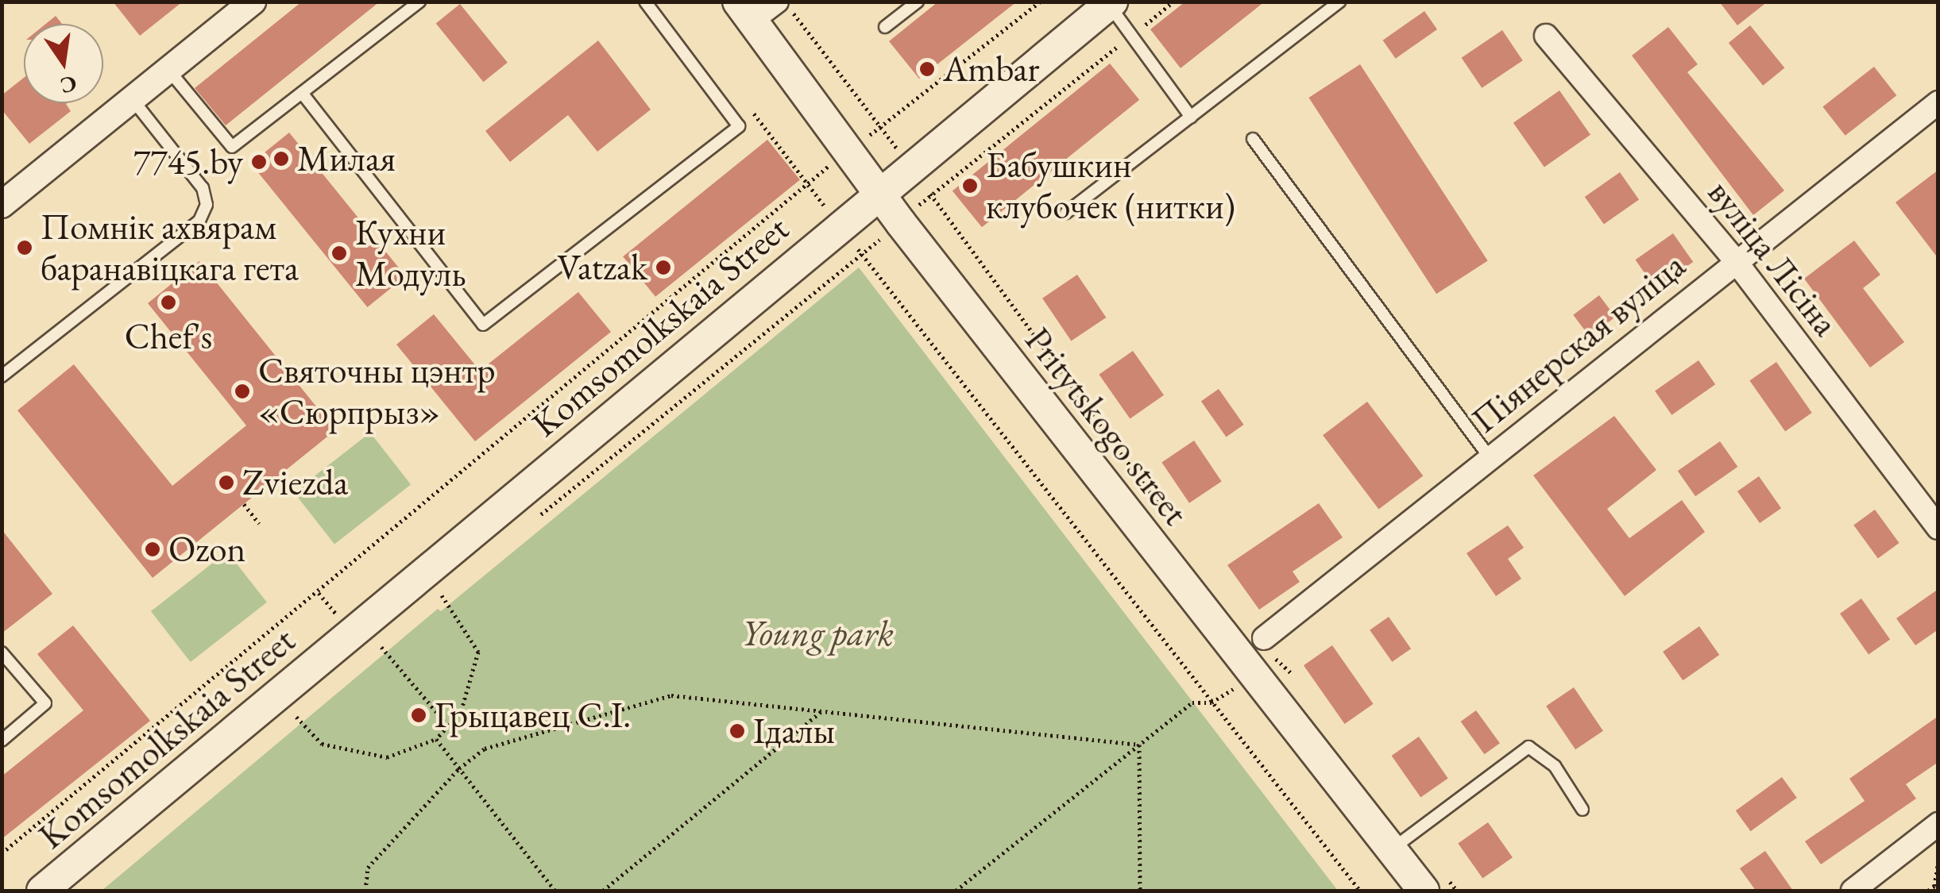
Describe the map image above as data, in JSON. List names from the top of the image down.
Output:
{
  "streets": {
    "main road": ["Komsomolkskaia Street", "Pritytskogo street"],
    "street": ["вуліца Лісіна", "Піянерская вуліца"]
  },
  "crossings": [
    ["вуліца Лісіна", "Піянерская вуліца"],
    ["Komsomolkskaia Street", "Pritytskogo street"]
  ],
  "parks": ["Young park"],
  "places": [
    "Ambar",
    "Милая",
    "7745.by",
    "Бабушкин клубочек (нитки)",
    "Помнік ахвярам баранавіцкага гета",
    "Кухни Модуль",
    "Vatzak",
    "Chef's",
    "Святочны цэнтр «Сюрпрыз»",
    "Zviezda",
    "Ozon",
    "Грыцавец С.І.",
    "Ідалы"
  ],
  "north": "bottom"
}
